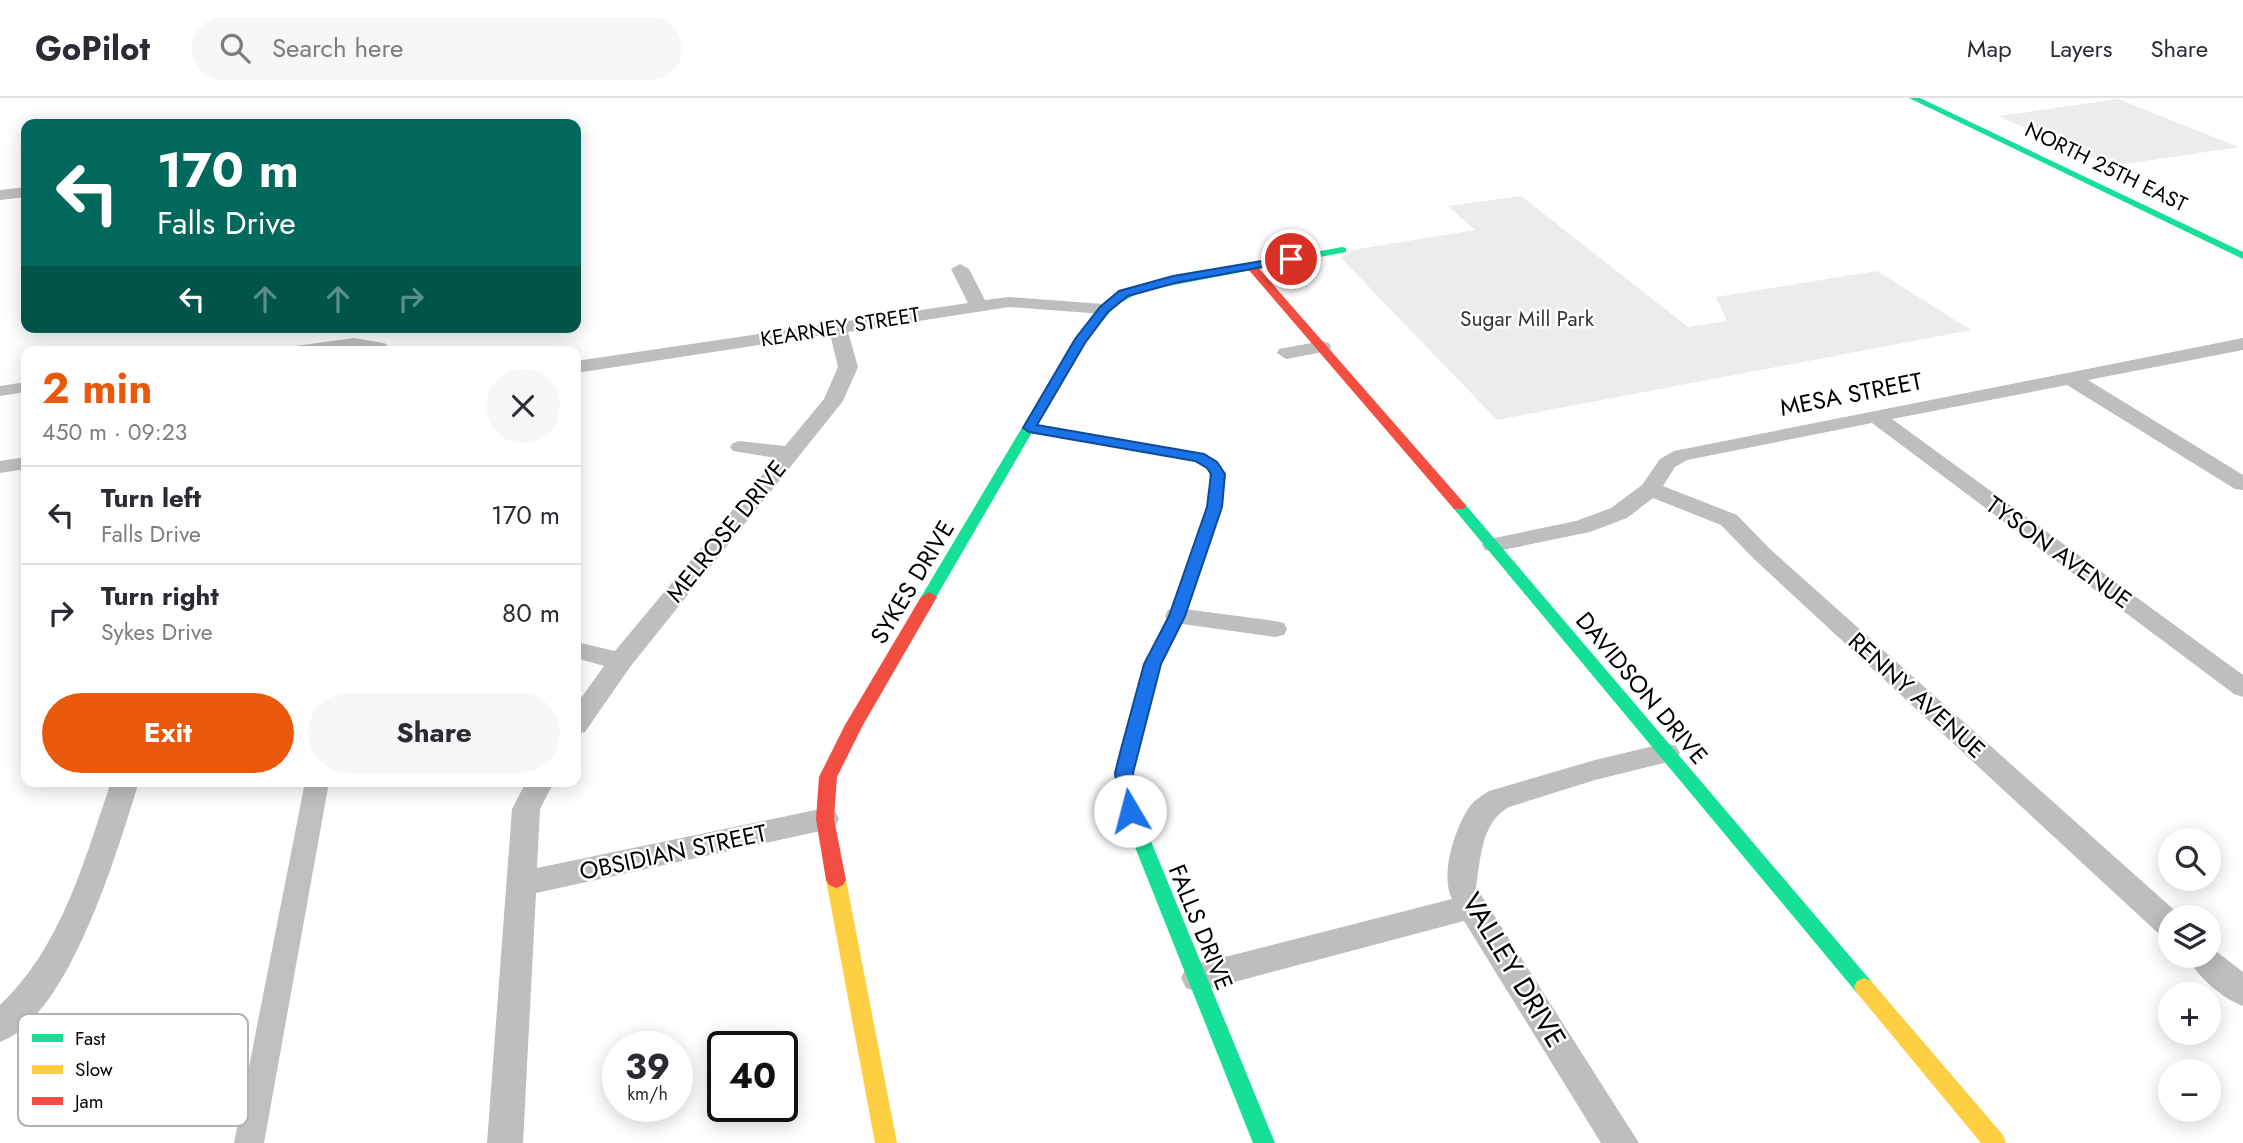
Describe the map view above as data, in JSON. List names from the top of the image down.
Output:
{
  "streets": {
    "street": [
      "NORTH 25TH EAST",
      "KEARNEY STREET",
      "MESA STREET",
      "MELROSE DRIVE",
      "TYSON AVENUE",
      "SYKES DRIVE",
      "DAVIDSON DRIVE",
      "RENNY AVENUE",
      "OBSIDIAN STREET",
      "FALLS DRIVE",
      "VALLEY DRIVE"
    ]
  },
  "crossings": [
    ["KEARNEY STREET", "MELROSE DRIVE"],
    ["KEARNEY STREET", "SYKES DRIVE"],
    ["MESA STREET", "TYSON AVENUE"],
    ["MESA STREET", "DAVIDSON DRIVE"],
    ["MESA STREET", "RENNY AVENUE"],
    ["SYKES DRIVE", "DAVIDSON DRIVE"],
    ["SYKES DRIVE", "OBSIDIAN STREET"],
    ["SYKES DRIVE", "FALLS DRIVE"],
    ["DAVIDSON DRIVE", "VALLEY DRIVE"]
  ],
  "parks": ["Sugar Mill Park"],
  "legend": ["Fast", "Slow", "Jam"],
  "page": {
    "header": "GoPilot",
    "search": "Search here",
    "nav": ["Map", "Layers", "Share"],
    "turn": ["170 m", "Falls Drive"],
    "heading": ["2 min", "450 m · 09:23"],
    "list": [
      {
        "name": "Turn left",
        "note": "Falls Drive",
        "value": "170 m"
      },
      {
        "name": "Turn right",
        "note": "Sykes Drive",
        "value": "80 m"
      }
    ],
    "buttons": ["Exit", "Share"],
    "map_buttons": ["+", "−"],
    "speed": "39 km/h",
    "limit": "40"
  }
}
